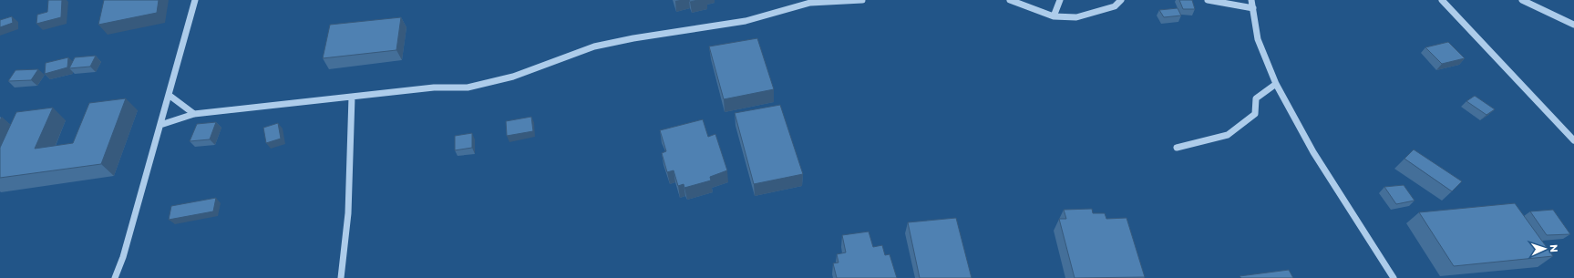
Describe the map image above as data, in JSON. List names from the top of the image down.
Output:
{
  "north": "right"
}
